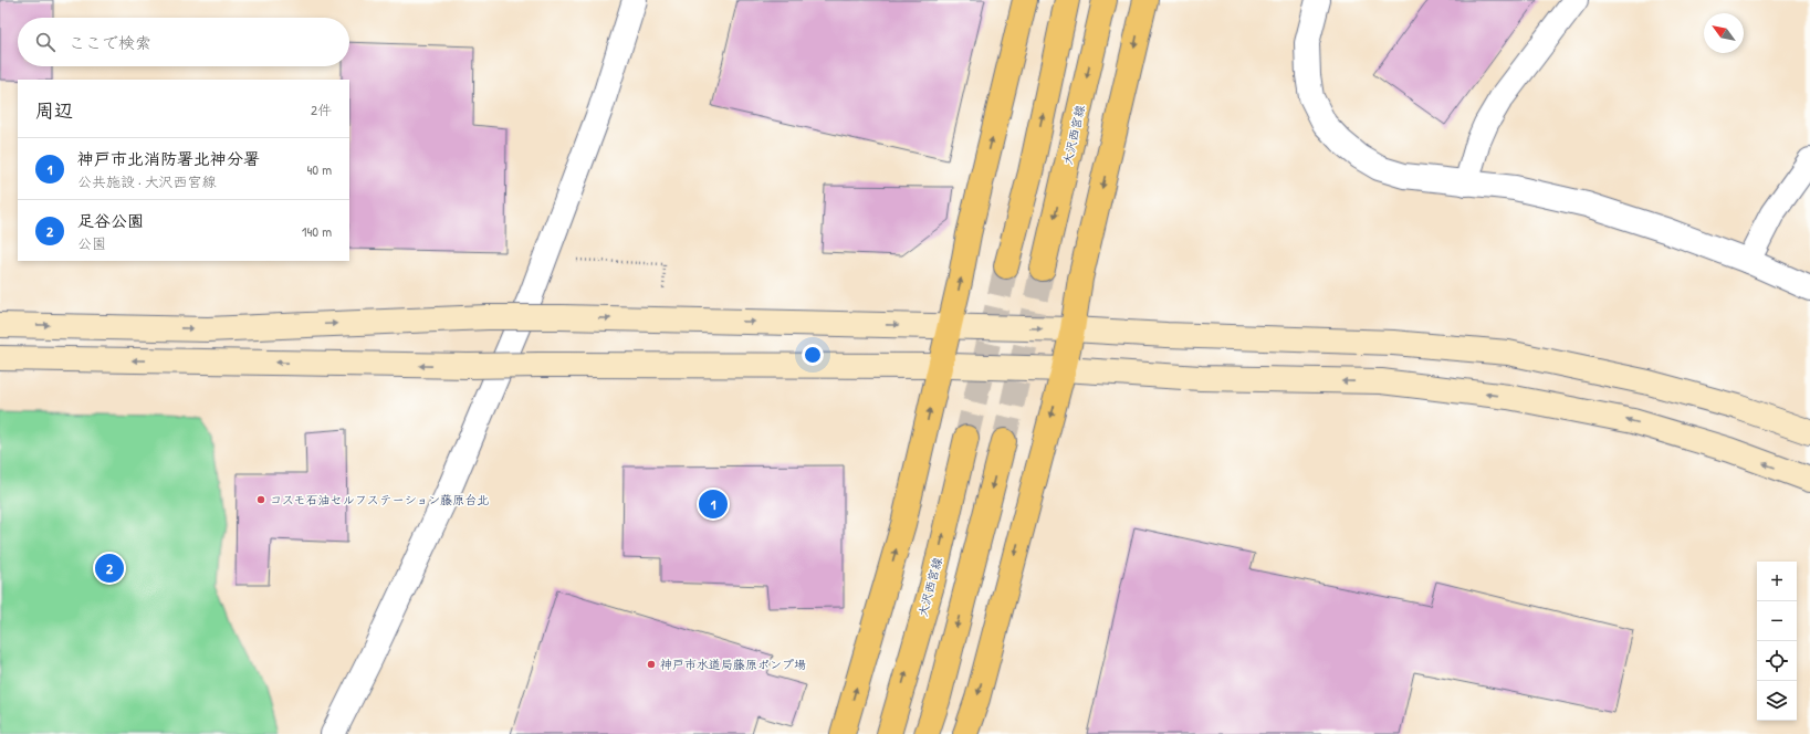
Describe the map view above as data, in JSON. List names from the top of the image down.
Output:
{
  "streets": {
    "main road": ["大沢西宮線"]
  },
  "places": ["コスモ石油セルフステーション藤原台北", "神戸市水道局藤原ポンプ場"],
  "north": "top left",
  "page": {
    "search": "ここで検索",
    "heading": ["周辺", "2件"],
    "list": [
      {
        "mark": "1",
        "name": "神戸市北消防署北神分署",
        "note": "公共施設 · 大沢西宮線",
        "value": "40 m"
      },
      {
        "mark": "2",
        "name": "足谷公園",
        "note": "公園",
        "value": "140 m"
      }
    ],
    "pins": ["1", "2"],
    "map_buttons": ["+", "−"]
  }
}
